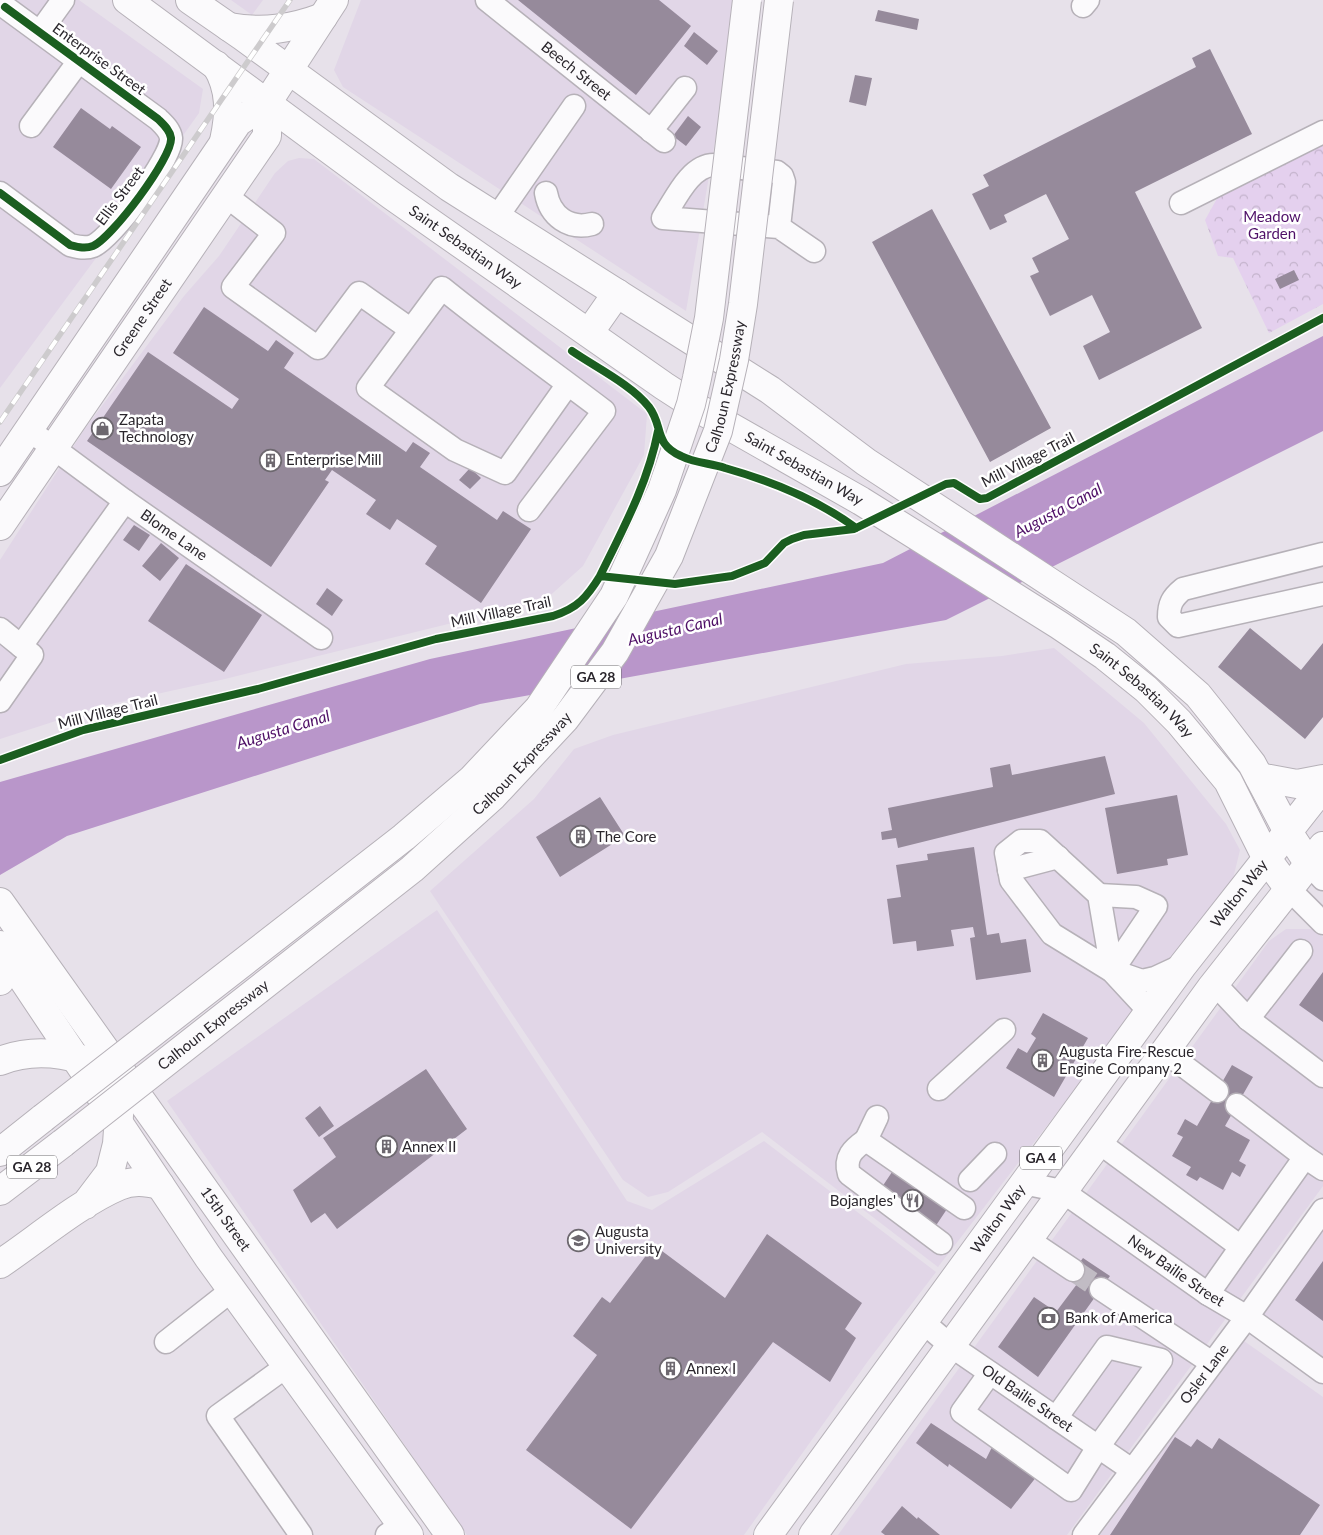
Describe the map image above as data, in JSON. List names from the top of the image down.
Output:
{
  "streets": {
    "main road": [
      "Saint Sebastian Way",
      "Greene Street",
      "Calhoun Expressway",
      "GA 28",
      "Walton Way",
      "GA 4",
      "15th Street"
    ],
    "street": [
      "Enterprise Street",
      "Beech Street",
      "Ellis Street",
      "Blome Lane",
      "New Bailie Street",
      "Osler Lane",
      "Old Bailie Street"
    ],
    "cycle path": ["Mill Village Trail"]
  },
  "crossings": [
    ["Enterprise Street", "Ellis Street"],
    ["Saint Sebastian Way", "Greene Street"],
    ["Saint Sebastian Way", "Walton Way"],
    ["Saint Sebastian Way", "GA 4"],
    ["Greene Street", "Blome Lane"],
    ["Walton Way", "New Bailie Street"],
    ["Walton Way", "Old Bailie Street"],
    ["GA 4", "New Bailie Street"],
    ["GA 4", "Old Bailie Street"],
    ["New Bailie Street", "Osler Lane"],
    ["Osler Lane", "Old Bailie Street"]
  ],
  "water": ["Augusta Canal"],
  "parks": ["Meadow Garden"],
  "places": {
    "shop": ["Zapata Technology"],
    "building": [
      "Enterprise Mill",
      "The Core",
      "Augusta Fire-Rescue Engine Company 2",
      "Annex II",
      "Annex I"
    ],
    "restaurant": ["Bojangles'"],
    "school or university": ["Augusta University"],
    "bank": ["Bank of America"]
  }
}
